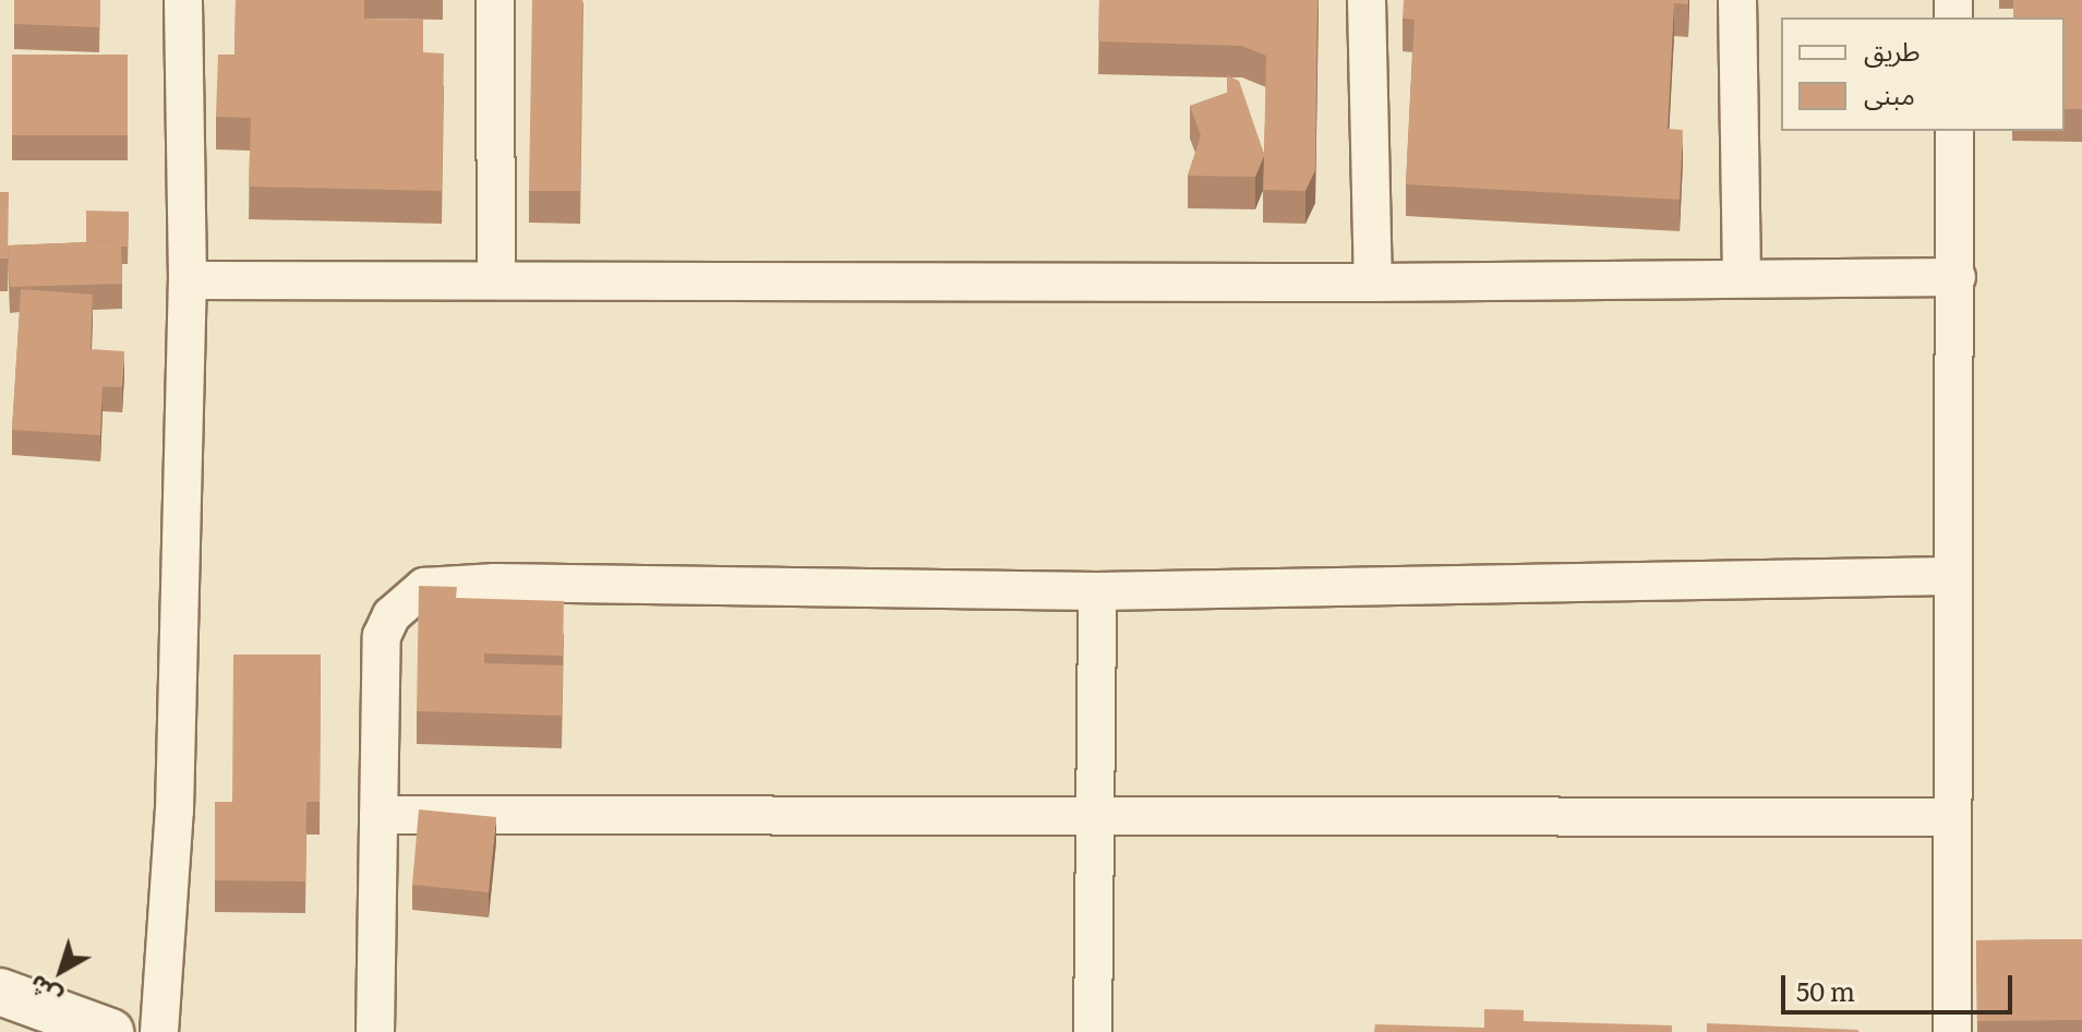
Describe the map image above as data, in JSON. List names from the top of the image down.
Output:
{
  "legend": ["طريق", "مبنى"],
  "scale_bar": "50 m",
  "north": "bottom left"
}
